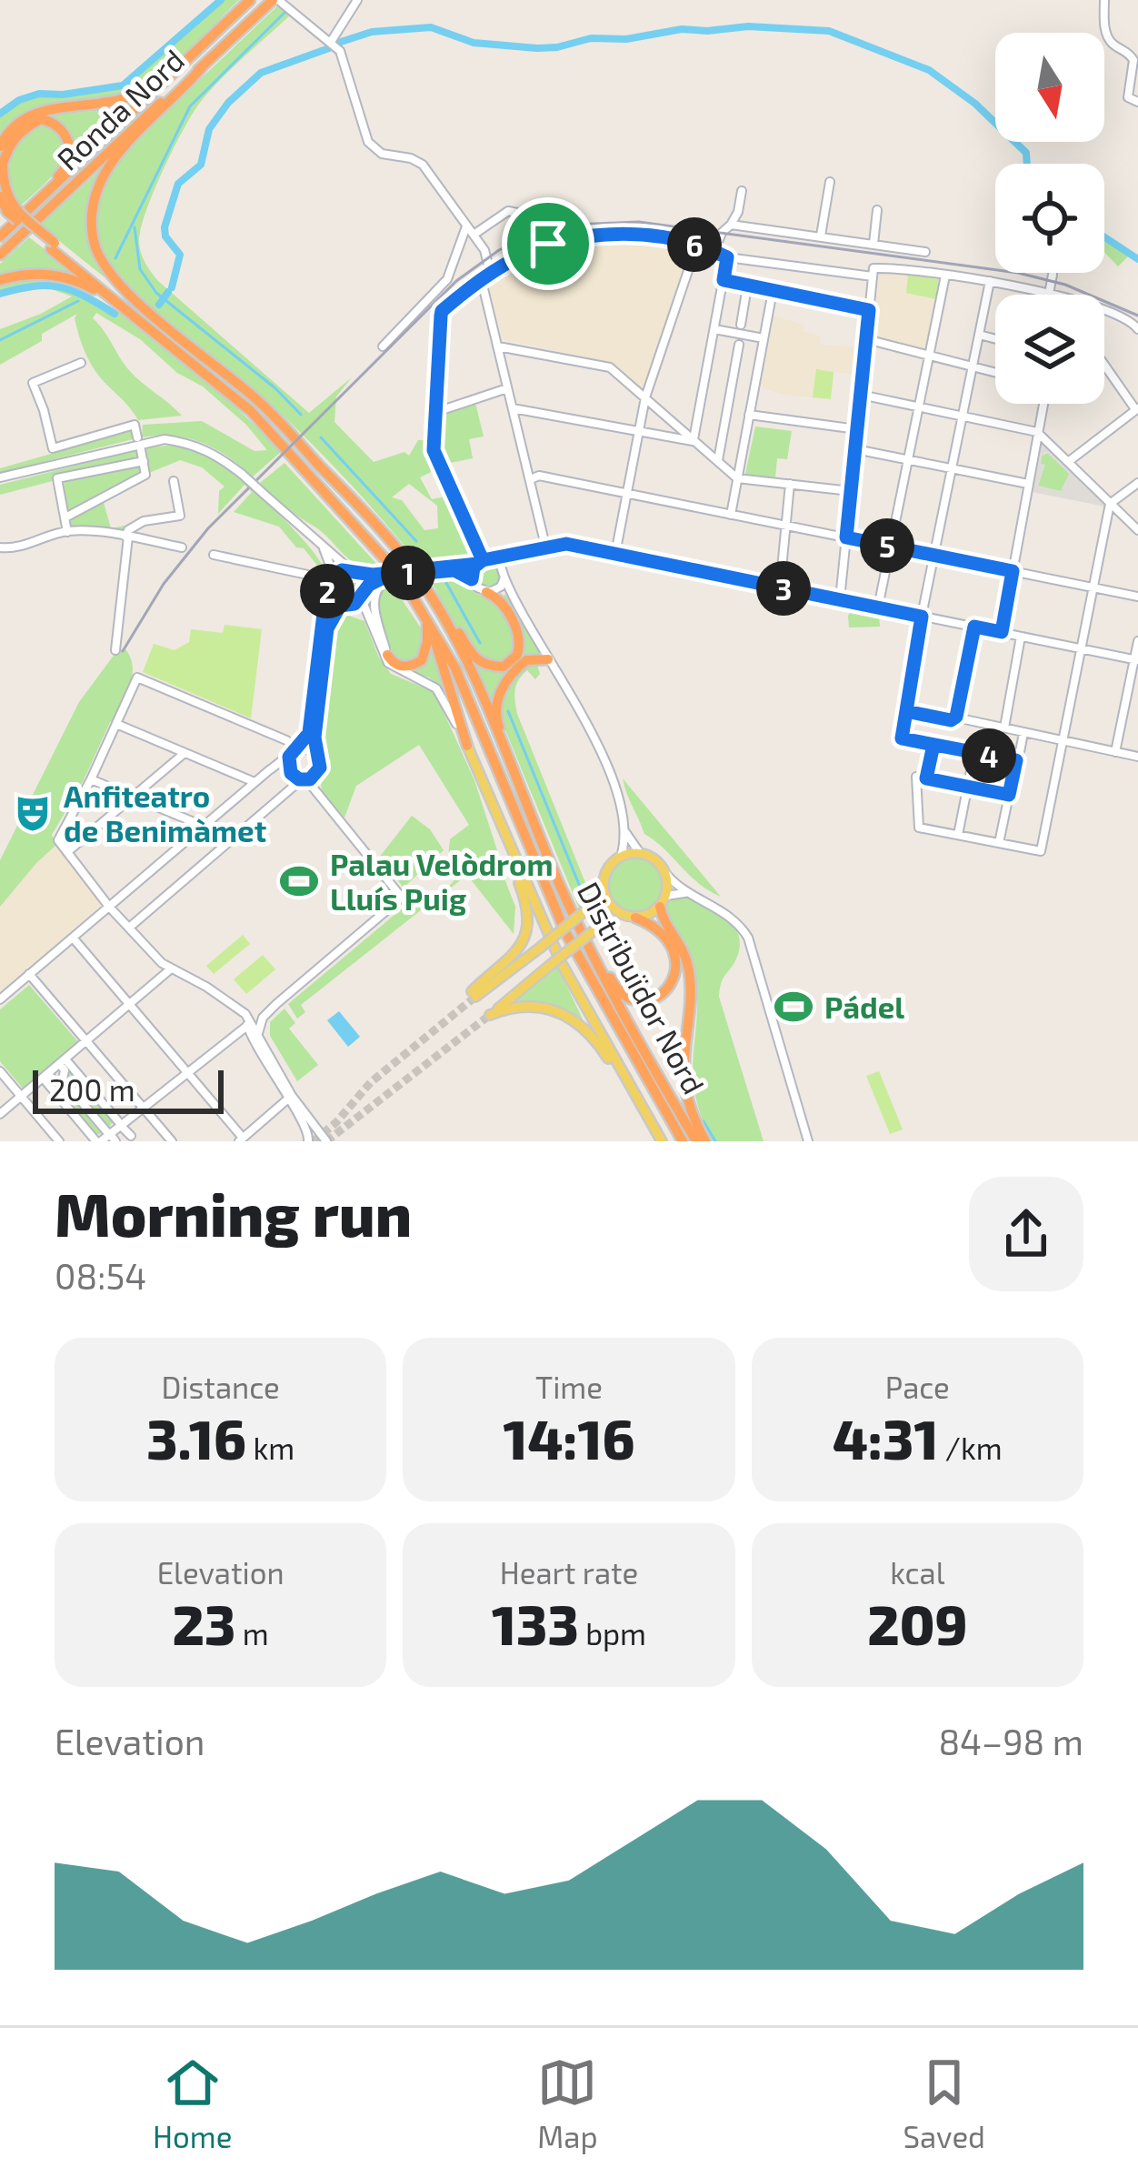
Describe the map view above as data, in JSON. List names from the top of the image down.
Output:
{
  "streets": {
    "highway": ["Ronda Nord", "Distribuïdor Nord"]
  },
  "places": {
    "theatre": ["Anfiteatro de Benimàmet"],
    "sports": ["Palau Velòdrom Lluís Puig", "Pádel"]
  },
  "scale_bar": "200 m",
  "north": "bottom",
  "page": {
    "pins": [
      "6",
      "5",
      "1",
      "3",
      "2",
      "4"
    ],
    "scale": "200 m",
    "heading": ["Morning run", "08:54"],
    "stats": [
      ["Distance", "3.16 km"],
      ["Time", "14:16"],
      ["Pace", "4:31 /km"],
      ["Elevation", "23 m"],
      ["Heart rate", "133 bpm"],
      ["kcal", "209"]
    ],
    "chart": ["Elevation", "84–98 m"],
    "tabs": ["Home", "Map", "Saved"]
  }
}
